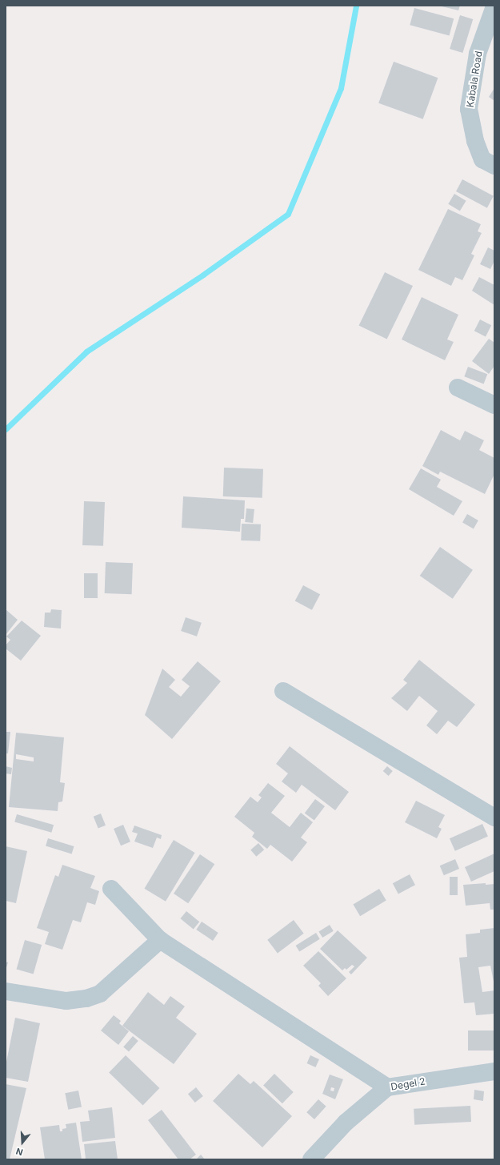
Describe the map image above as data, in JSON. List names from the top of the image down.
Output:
{
  "streets": {
    "street": ["Kabala Road", "Degel 2"]
  },
  "north": "bottom"
}
